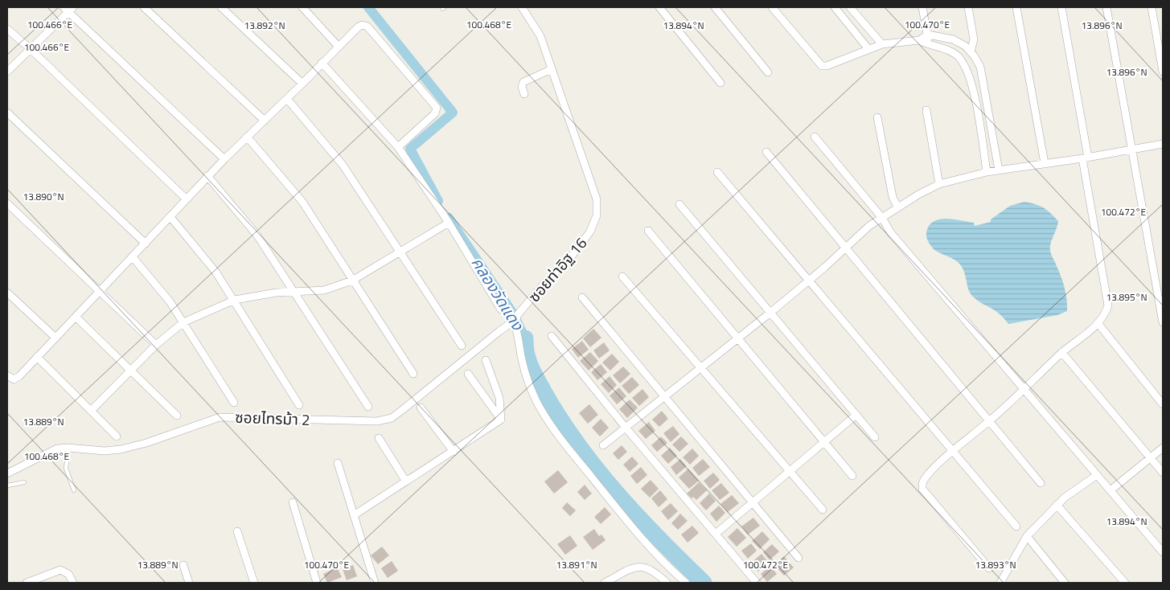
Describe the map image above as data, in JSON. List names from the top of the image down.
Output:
{
  "streets": {
    "street": ["ซอยท่าอิฐ 16", "ซอยไทรม้า 2"]
  },
  "crossings": [
    ["ซอยท่าอิฐ 16", "ซอยไทรม้า 2"]
  ],
  "water": ["คลองวัดแดง"],
  "coordinates": [
    "100.466°E",
    "100.468°E",
    "100.470°E",
    "13.894°N",
    "13.896°N",
    "13.892°N",
    "13.890°N",
    "100.472°E",
    "13.895°N",
    "13.889°N",
    "13.891°N",
    "13.893°N"
  ]
}
